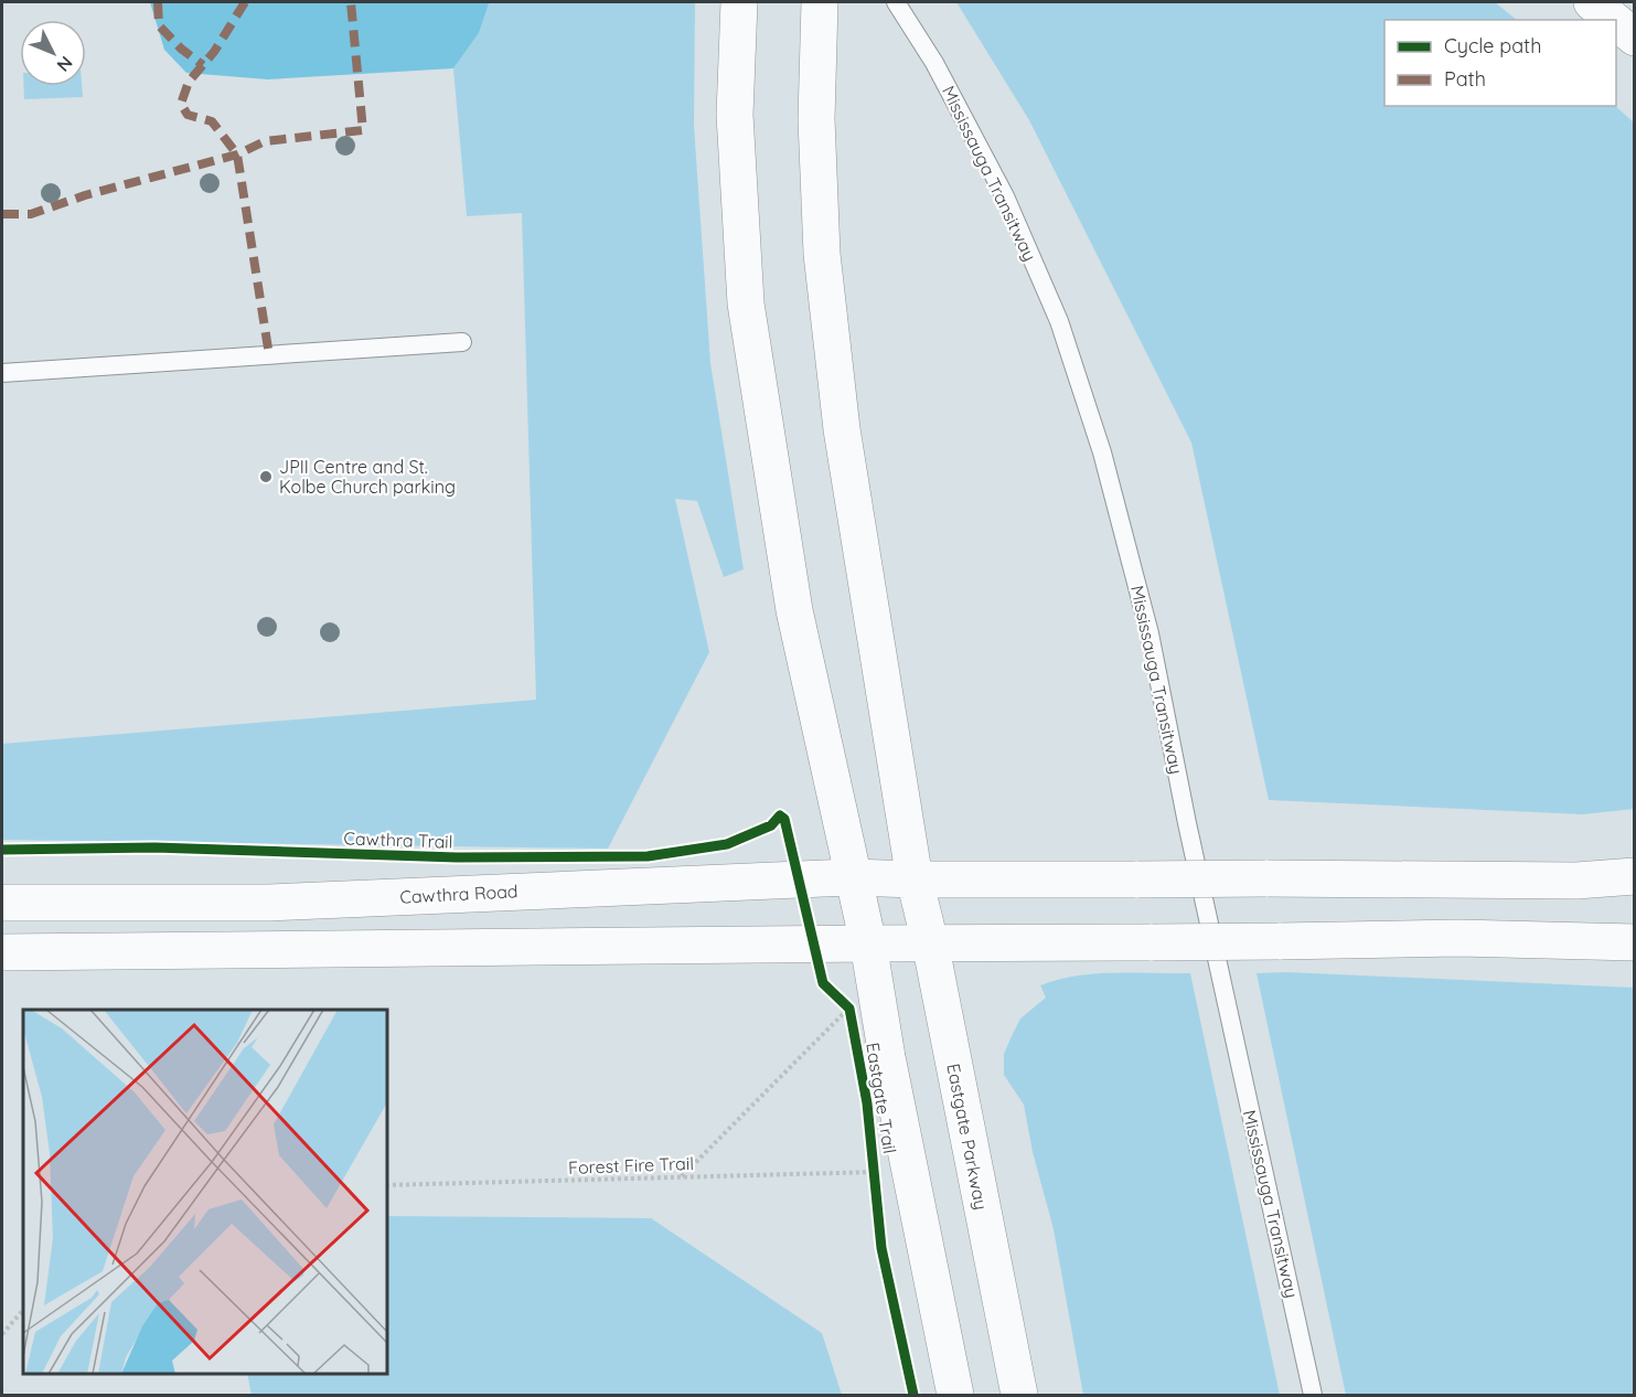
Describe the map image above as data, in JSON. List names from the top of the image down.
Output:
{
  "streets": {
    "main road": ["Cawthra Road", "Eastgate Parkway"],
    "lane": ["Mississauga Transitway"],
    "path": ["Eastgate Trail", "Forest Fire Trail"],
    "cycle path": ["Cawthra Trail"]
  },
  "crossings": [
    ["Cawthra Road", "Eastgate Parkway"],
    ["Eastgate Trail", "Forest Fire Trail"]
  ],
  "places": ["JPII Centre and St. Kolbe Church parking"],
  "legend": ["Cycle path", "Path"],
  "north": "bottom right"
}
